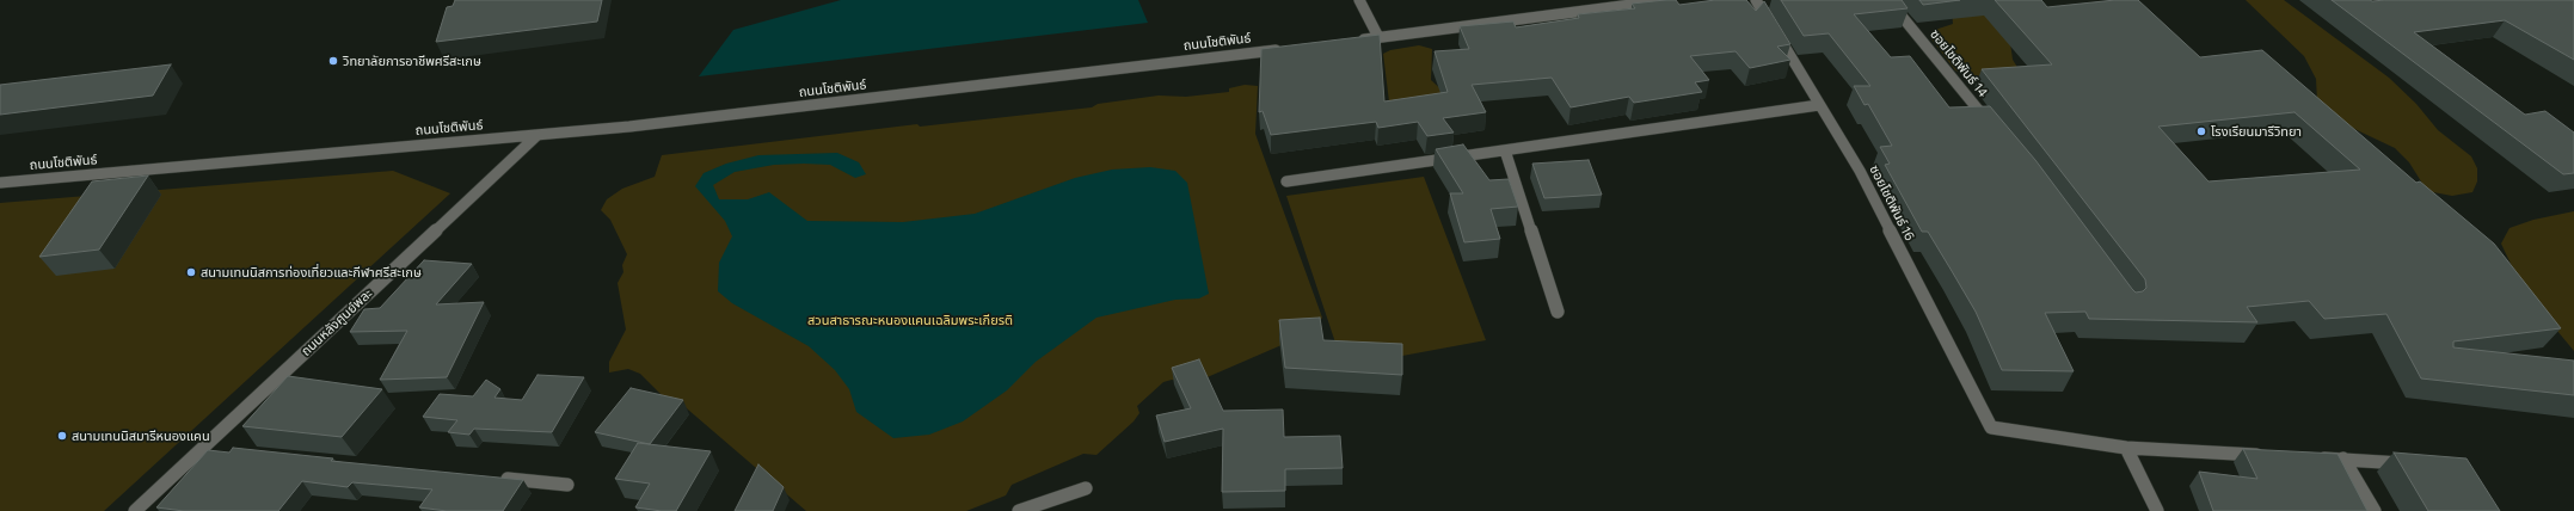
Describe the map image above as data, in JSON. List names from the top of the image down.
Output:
{
  "streets": {
    "street": [
      "ถนนโชติพันธ์",
      "ซอยโชติพันธ์ 14",
      "ซอยโชติพันธ์ 16",
      "ถนนหลังศูนย์พละ"
    ]
  },
  "crossings": [
    ["ถนนโชติพันธ์", "ถนนหลังศูนย์พละ"]
  ],
  "parks": ["สวนสาธารณะหนองแคนเฉลิมพระเกียรติ"],
  "places": [
    "วิทยาลัยการอาชีพศรีสะเกษ",
    "โรงเรียนมารีวิทยา",
    "สนามเทนนิสการท่องเที่ยวและกีฬาศรีสะเกษ",
    "สนามเทนนิสมารีหนองแคน"
  ]
}
